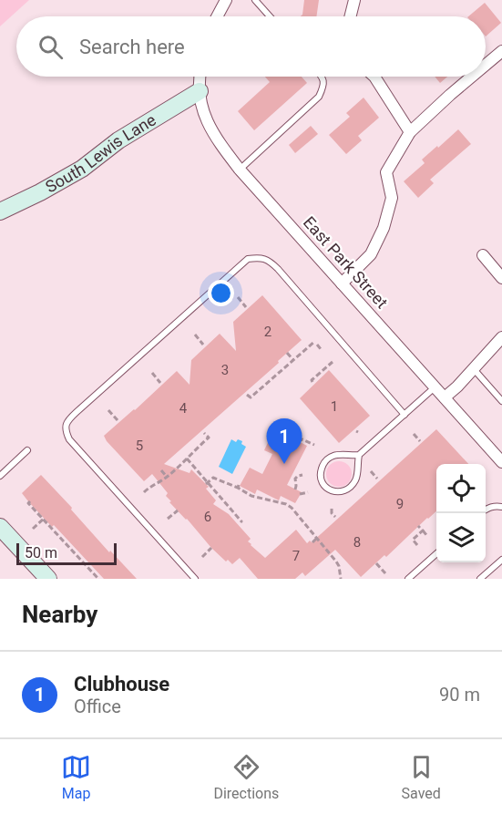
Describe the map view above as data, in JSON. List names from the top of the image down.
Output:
{
  "streets": {
    "street": ["South Lewis Lane", "East Park Street"]
  },
  "crossings": [
    ["South Lewis Lane", "East Park Street"]
  ],
  "house_numbers": [
    "2",
    "3",
    "1",
    "4",
    "5",
    "9",
    "6",
    "8",
    "7"
  ],
  "scale_bar": "50 m",
  "page": {
    "search": "Search here",
    "pins": "1",
    "scale": "50 m",
    "heading": "Nearby",
    "list": [
      {
        "mark": "1",
        "name": "Clubhouse",
        "note": "Office",
        "value": "90 m"
      }
    ],
    "nav": ["Map", "Directions", "Saved"]
  }
}
